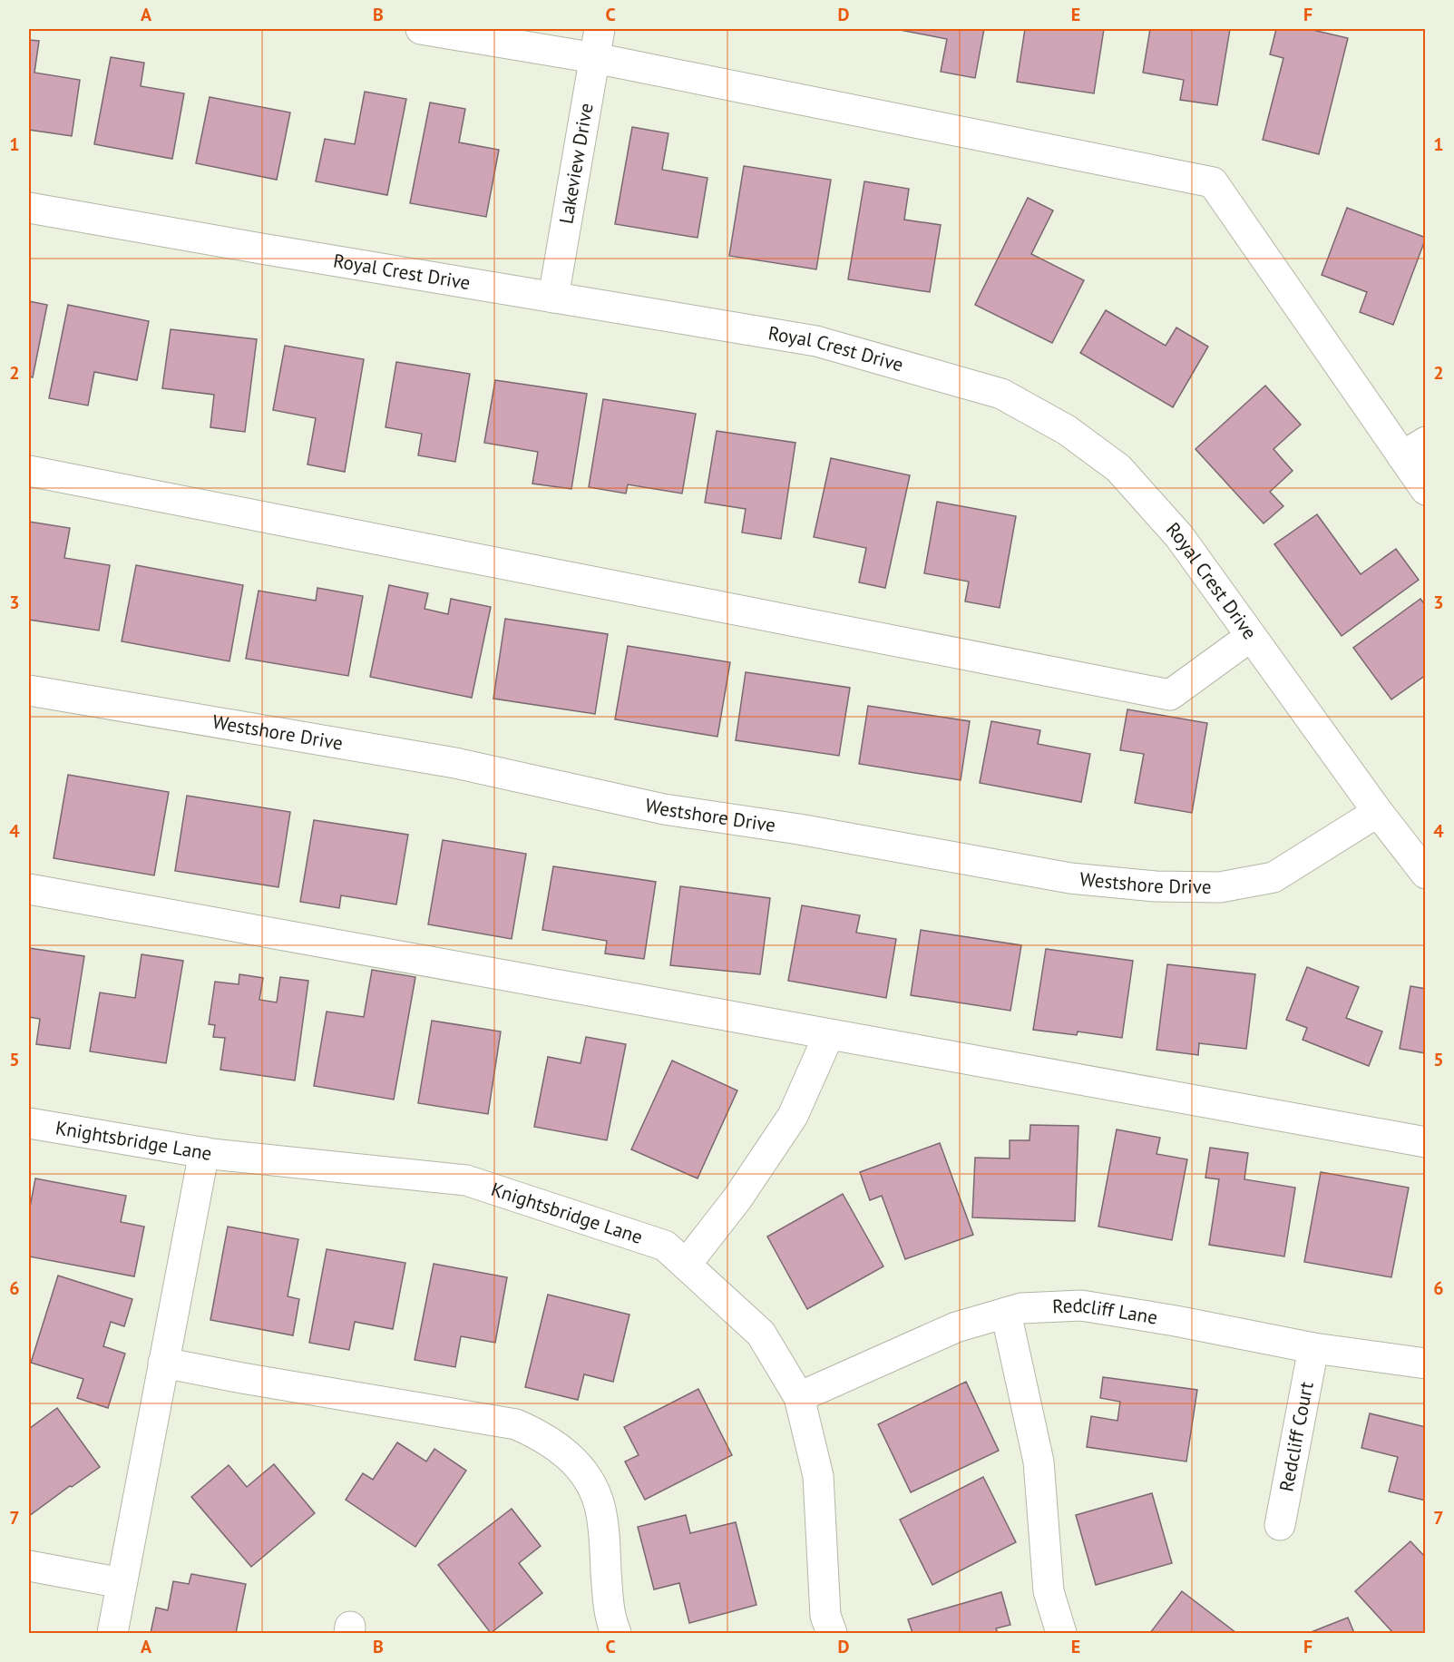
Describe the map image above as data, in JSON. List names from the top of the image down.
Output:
{
  "streets": {
    "street": [
      "Lakeview Drive",
      "Royal Crest Drive",
      "Westshore Drive",
      "Knightsbridge Lane",
      "Redcliff Lane",
      "Redcliff Court"
    ]
  },
  "crossings": [
    ["Lakeview Drive", "Royal Crest Drive"],
    ["Royal Crest Drive", "Westshore Drive"],
    ["Knightsbridge Lane", "Redcliff Lane"],
    ["Redcliff Lane", "Redcliff Court"]
  ],
  "grid": {
    "columns": [
      "A",
      "B",
      "C",
      "D",
      "E",
      "F"
    ],
    "rows": [
      "1",
      "2",
      "3",
      "4",
      "5",
      "6",
      "7"
    ]
  }
}
